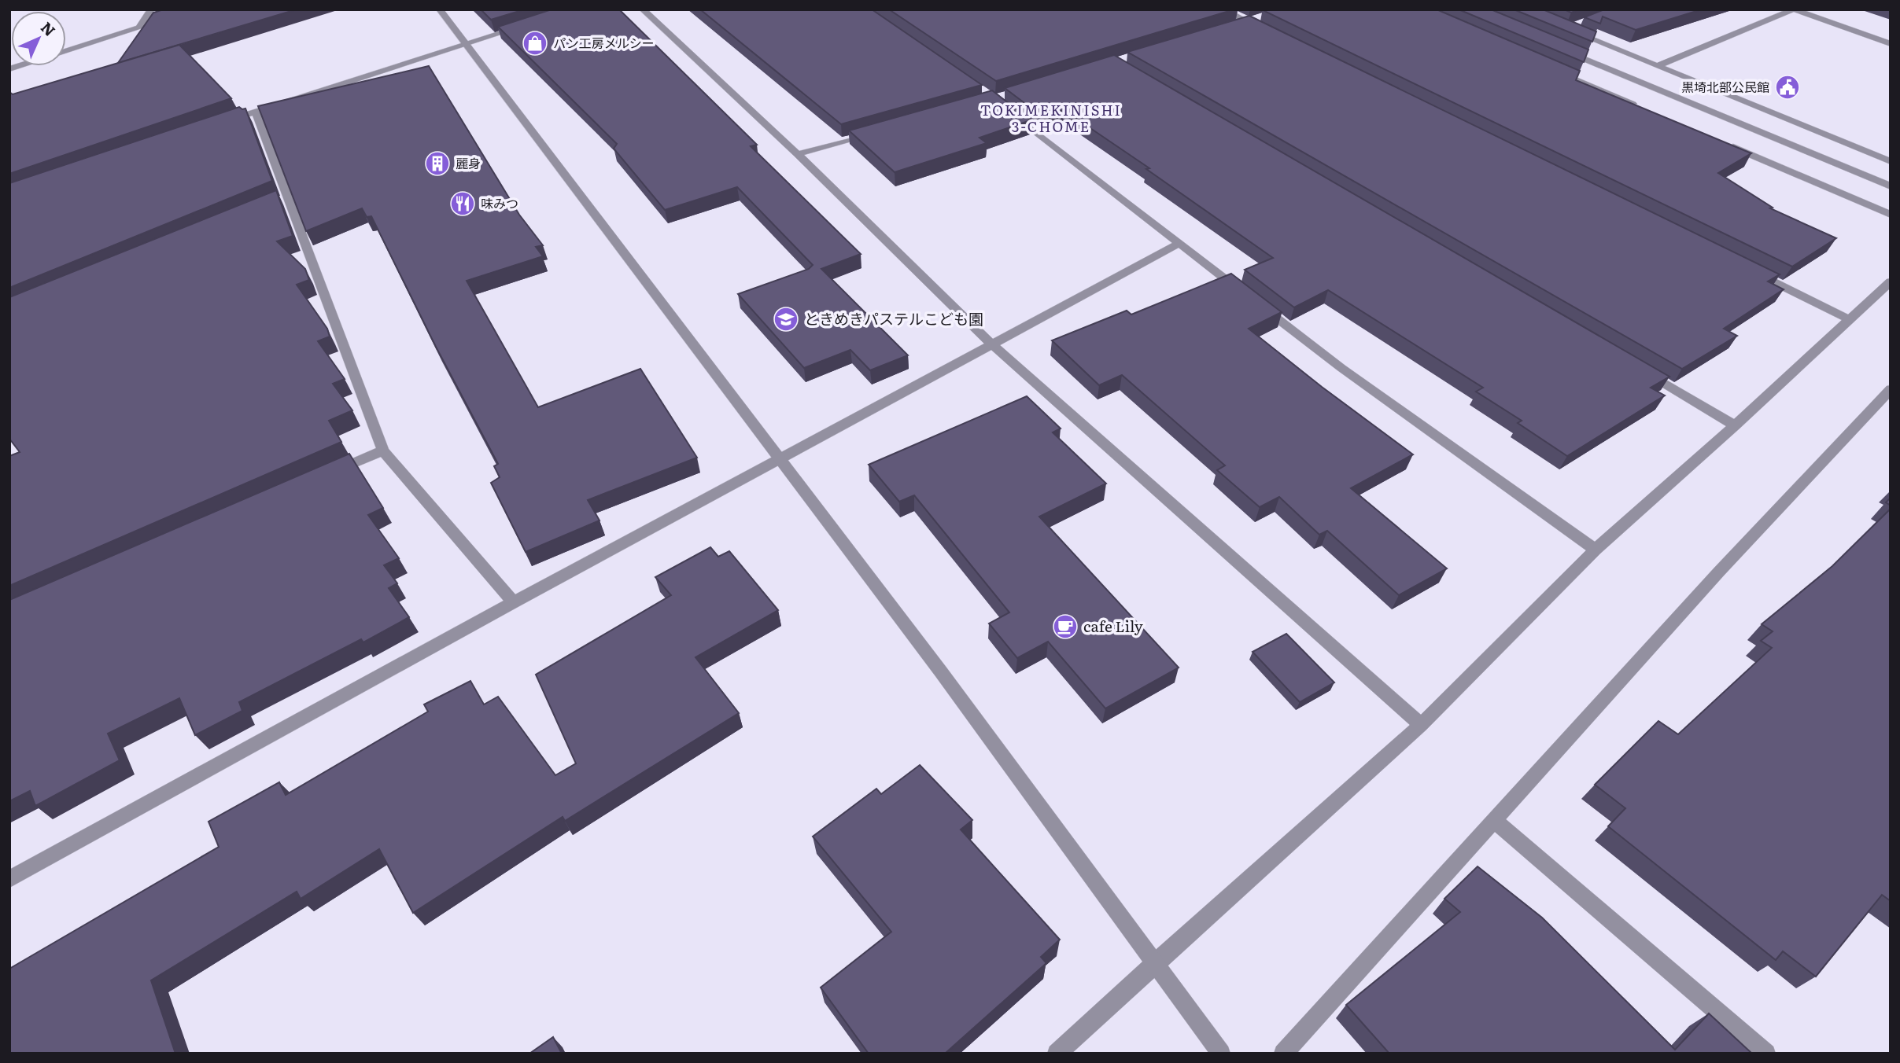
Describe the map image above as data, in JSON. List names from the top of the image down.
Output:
{
  "districts": ["TOKIMEKINISHI 3-CHOME"],
  "places": {
    "shop": ["パン工房メルシー"],
    "public building": ["黒埼北部公民館"],
    "building": ["麗身"],
    "restaurant": ["味みつ"],
    "school or university": ["ときめきパステルこども園"],
    "cafe": ["cafe Lily"]
  },
  "north": "top right"
}
